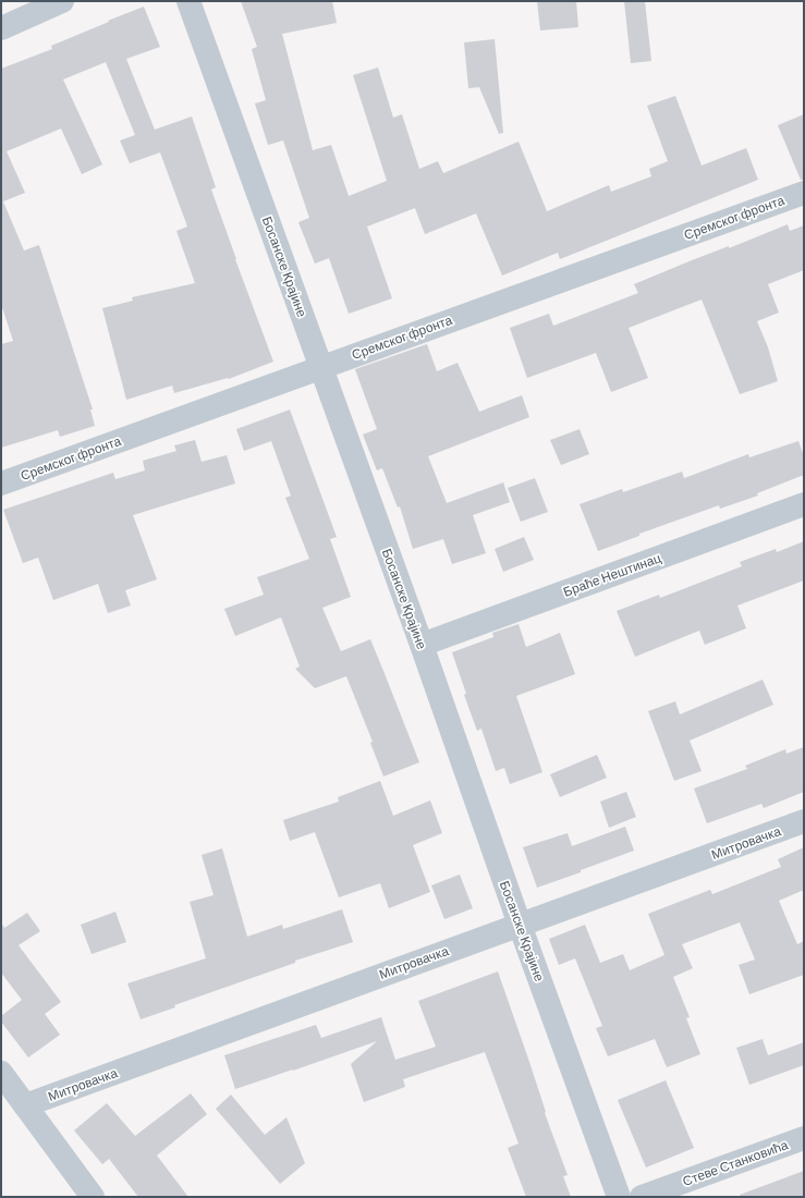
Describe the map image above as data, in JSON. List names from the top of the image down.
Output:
{
  "streets": {
    "street": [
      "Сремског фронта",
      "Босанске Крајине",
      "Браће Нештинац",
      "Митровачка",
      "Стеве Станковића"
    ]
  },
  "crossings": [
    ["Сремског фронта", "Босанске Крајине"],
    ["Босанске Крајине", "Браће Нештинац"],
    ["Босанске Крајине", "Митровачка"]
  ]
}
